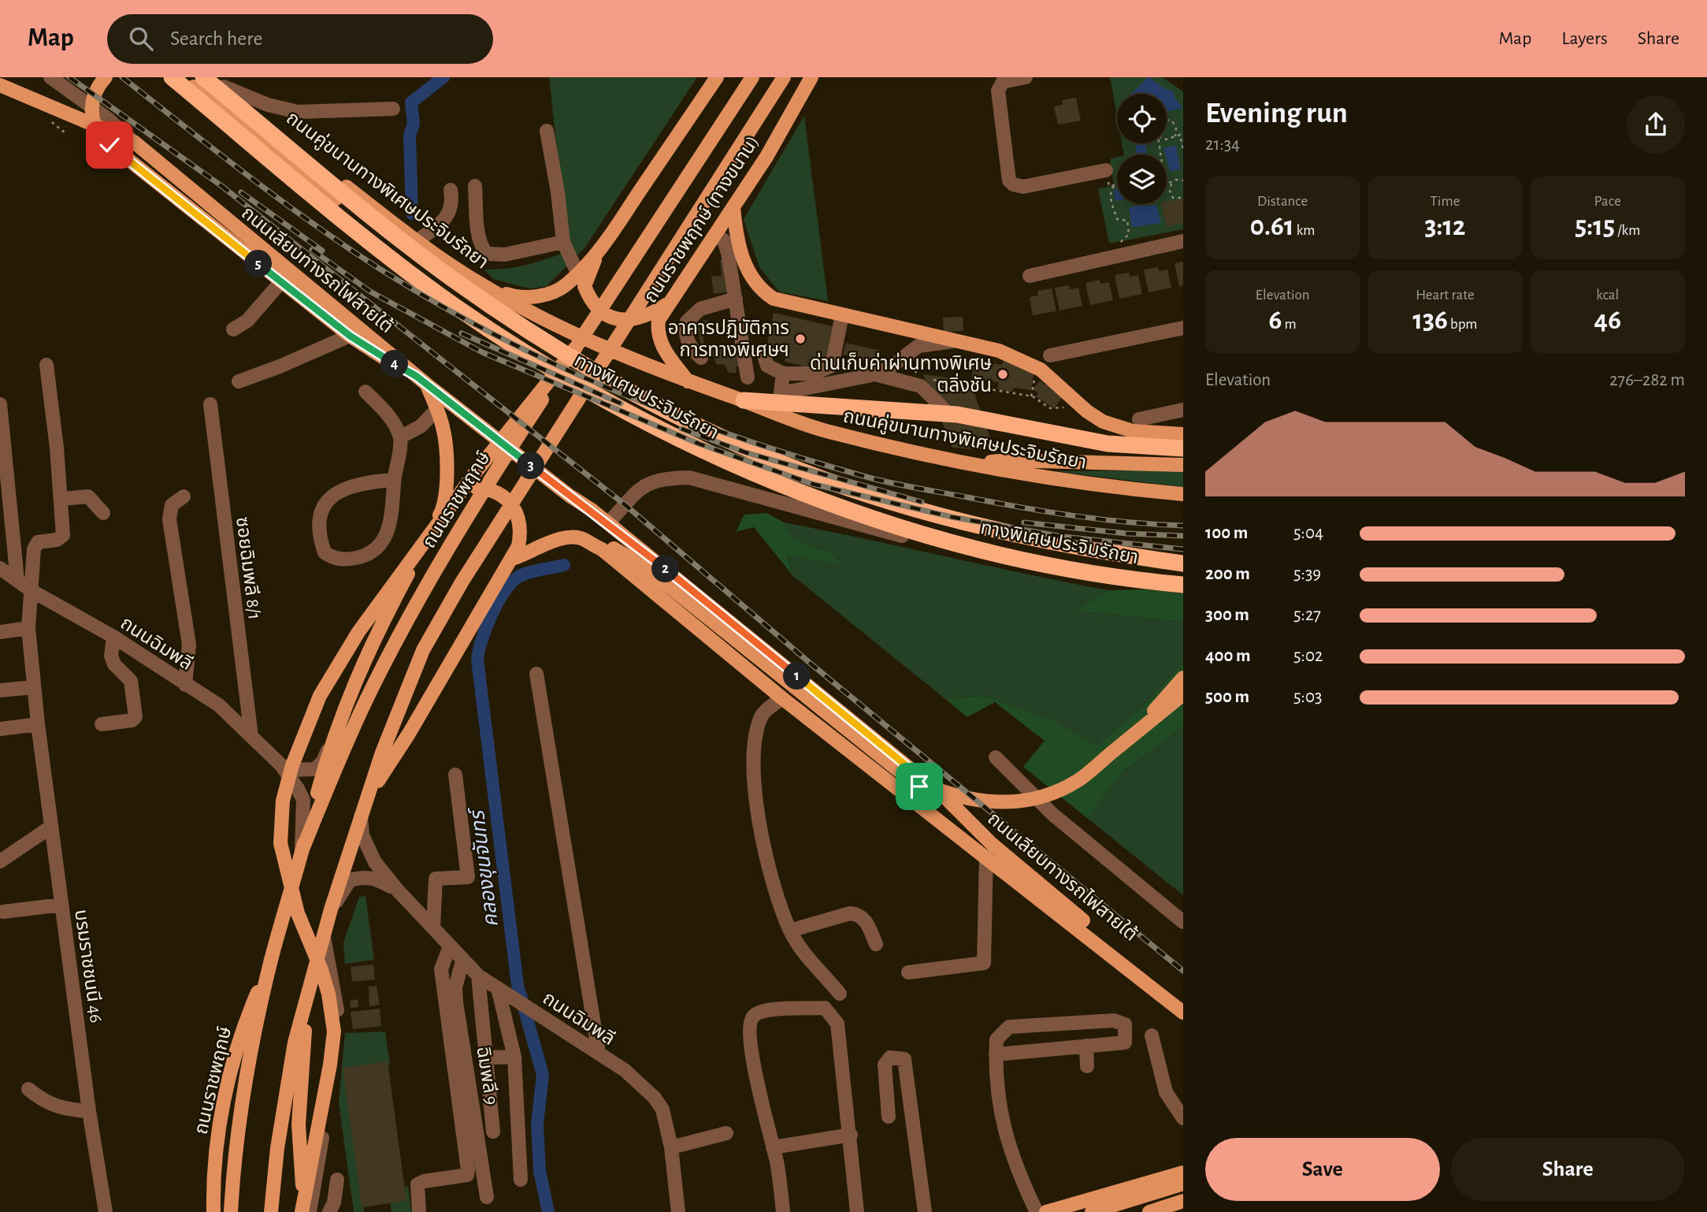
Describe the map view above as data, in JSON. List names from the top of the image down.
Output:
{
  "streets": {
    "highway": ["ทางพิเศษประจิมรัถยา"],
    "main road": [
      "ถนนคู่ขนานทางพิเศษประจิมรัถยา",
      "ถนนราชพฤกษ์ (ทางขนาน)",
      "ถนนเลียบทางรถไฟสายใต้",
      "ถนนราชพฤกษ์"
    ],
    "street": [
      "ซอยฉิมพลี 8/1",
      "ถนนฉิมพลี",
      "บรมราชชนนี 46",
      "ฉิมพลี 9"
    ]
  },
  "crossings": [
    ["ถนนคู่ขนานทางพิเศษประจิมรัถยา", "ถนนราชพฤกษ์ (ทางขนาน)"],
    ["ถนนเลียบทางรถไฟสายใต้", "ถนนราชพฤกษ์"],
    ["ถนนราชพฤกษ์", "ถนนฉิมพลี"],
    ["ซอยฉิมพลี 8/1", "ถนนฉิมพลี"],
    ["ถนนฉิมพลี", "บรมราชชนนี 46"],
    ["ถนนฉิมพลี", "ฉิมพลี 9"]
  ],
  "water": ["คลองขุนจันทร์"],
  "places": ["อาคารปฏิบัติการ การทางพิเศษฯ", "ด่านเก็บค่าผ่านทางพิเศษ ตลิ่งชัน"],
  "page": {
    "header": "Map",
    "search": "Search here",
    "nav": ["Map", "Layers", "Share"],
    "heading": ["Evening run", "21:34"],
    "stats": [
      ["Distance", "0.61 km"],
      ["Time", "3:12"],
      ["Pace", "5:15 /km"],
      ["Elevation", "6 m"],
      ["Heart rate", "136 bpm"],
      ["kcal", "46"]
    ],
    "pins": [
      "5",
      "4",
      "3",
      "2",
      "1"
    ],
    "chart": ["Elevation", "276–282 m"],
    "list": [
      {
        "name": "100 m",
        "note": "5:04"
      },
      {
        "name": "200 m",
        "note": "5:39"
      },
      {
        "name": "300 m",
        "note": "5:27"
      },
      {
        "name": "400 m",
        "note": "5:02"
      },
      {
        "name": "500 m",
        "note": "5:03"
      }
    ],
    "buttons": ["Save", "Share"]
  }
}
